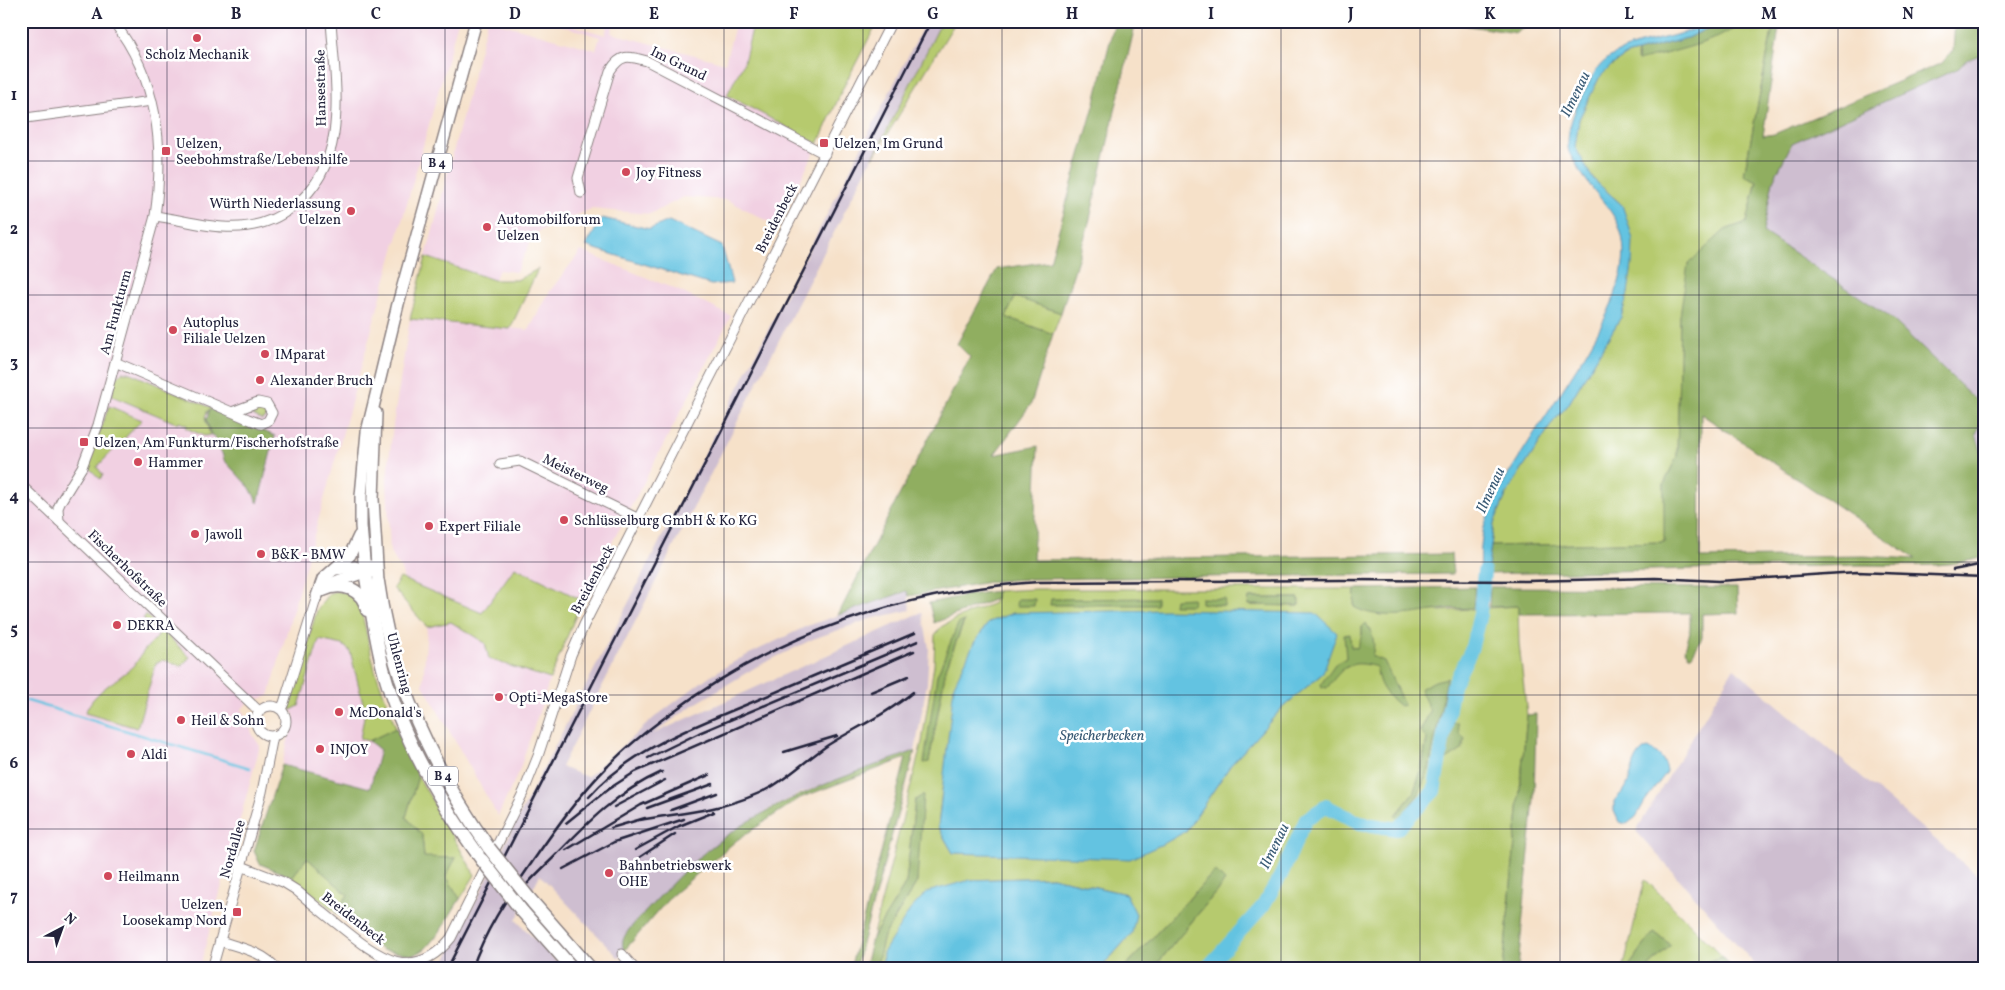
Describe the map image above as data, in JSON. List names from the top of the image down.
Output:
{
  "streets": {
    "highway": ["B 4", "Uhlenring"],
    "street": [
      "Im Grund",
      "Hansestraße",
      "Breidenbeck",
      "Am Funkturm",
      "Meisterweg",
      "Fischerhofstraße",
      "Nordallee"
    ]
  },
  "crossings": [
    ["Im Grund", "Breidenbeck"],
    ["Hansestraße", "Am Funkturm"],
    ["B 4", "Uhlenring"],
    ["Breidenbeck", "Meisterweg"],
    ["Breidenbeck", "Nordallee"],
    ["Am Funkturm", "Fischerhofstraße"],
    ["Fischerhofstraße", "Nordallee"]
  ],
  "water": ["Ilmenau", "Speicherbecken"],
  "places": {
    "other": [
      "Scholz Mechanik",
      "Joy Fitness",
      "Würth Niederlassung Uelzen",
      "Automobilforum Uelzen",
      "Autoplus Filiale Uelzen",
      "IMparat",
      "Alexander Bruch",
      "Hammer",
      "Schlüsselburg GmbH & Ko KG",
      "Expert Filiale",
      "Jawoll",
      "B&K - BMW",
      "DEKRA",
      "Opti-MegaStore",
      "McDonald's",
      "Heil & Sohn",
      "INJOY",
      "Aldi",
      "Bahnbetriebswerk OHE",
      "Heilmann"
    ],
    "transit": [
      "Uelzen, Im Grund",
      "Uelzen, Seebohmstraße/Lebenshilfe",
      "Uelzen, Am Funkturm/Fischerhofstraße",
      "Uelzen, Loosekamp Nord"
    ]
  },
  "north": "top right",
  "grid": {
    "columns": [
      "A",
      "B",
      "C",
      "D",
      "E",
      "F",
      "G",
      "H",
      "I",
      "J",
      "K",
      "L",
      "M",
      "N"
    ],
    "rows": [
      "1",
      "2",
      "3",
      "4",
      "5",
      "6",
      "7"
    ]
  }
}
